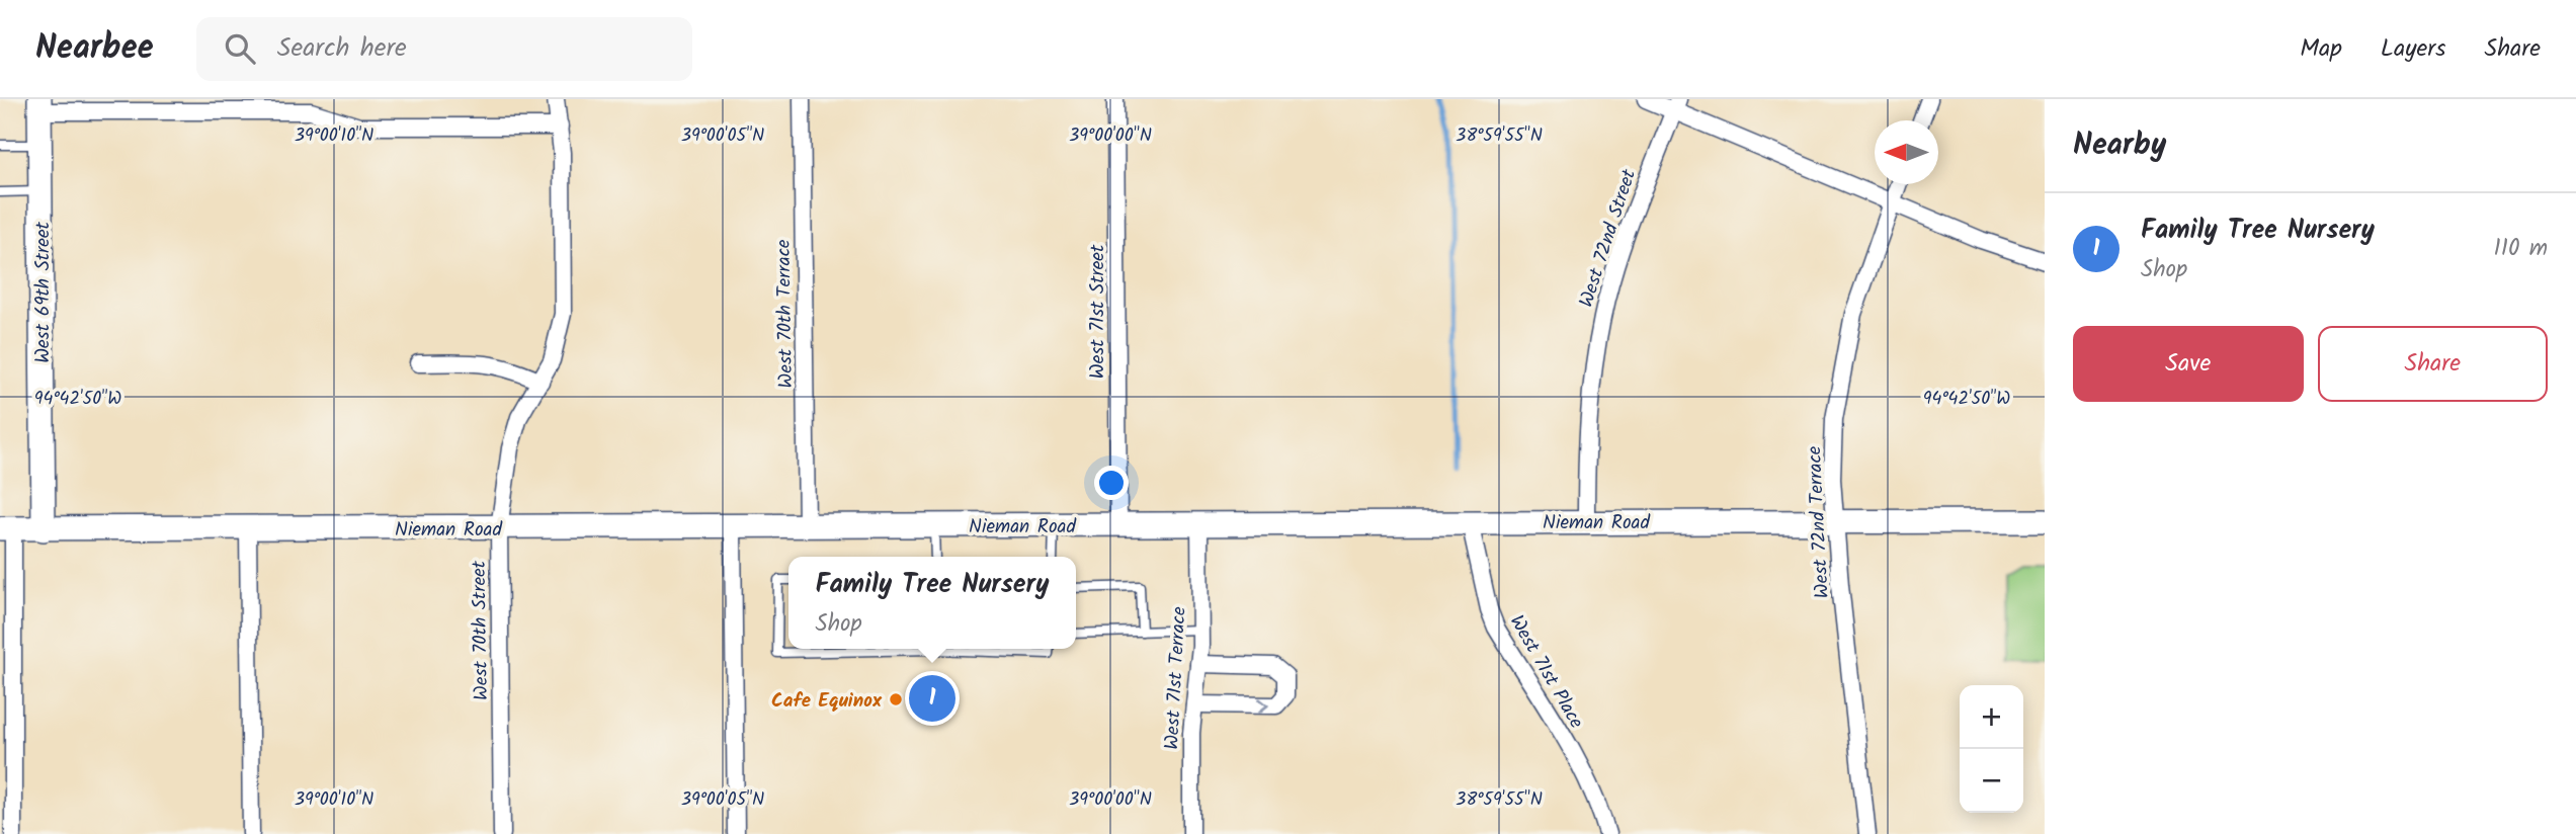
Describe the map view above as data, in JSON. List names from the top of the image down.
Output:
{
  "streets": {
    "main road": ["West 69th Street", "Nieman Road"],
    "street": [
      "West 72nd Street",
      "West 71st Street",
      "West 70th Terrace",
      "West 72nd Terrace",
      "West 70th Street",
      "West 71st Place",
      "West 71st Terrace"
    ]
  },
  "crossings": [
    ["West 72nd Street", "Nieman Road"],
    ["West 69th Street", "Nieman Road"],
    ["West 71st Street", "Nieman Road"],
    ["West 70th Terrace", "Nieman Road"],
    ["Nieman Road", "West 72nd Terrace"],
    ["Nieman Road", "West 70th Street"],
    ["Nieman Road", "West 71st Place"],
    ["Nieman Road", "West 71st Terrace"]
  ],
  "places": ["Cafe Equinox"],
  "north": "left",
  "page": {
    "header": "Nearbee",
    "search": "Search here",
    "nav": ["Map", "Layers", "Share"],
    "heading": "Nearby",
    "list": [
      {
        "mark": "1",
        "name": "Family Tree Nursery",
        "note": "Shop",
        "value": "110 m"
      }
    ],
    "buttons": ["Save", "Share"],
    "popup": ["Family Tree Nursery", "Shop"],
    "pins": "1",
    "map_buttons": ["+", "−"]
  },
  "coordinates": [
    "39°00'10\"N",
    "39°00'05\"N",
    "39°00'00\"N",
    "38°59'55\"N",
    "94°42'50\"W"
  ]
}
